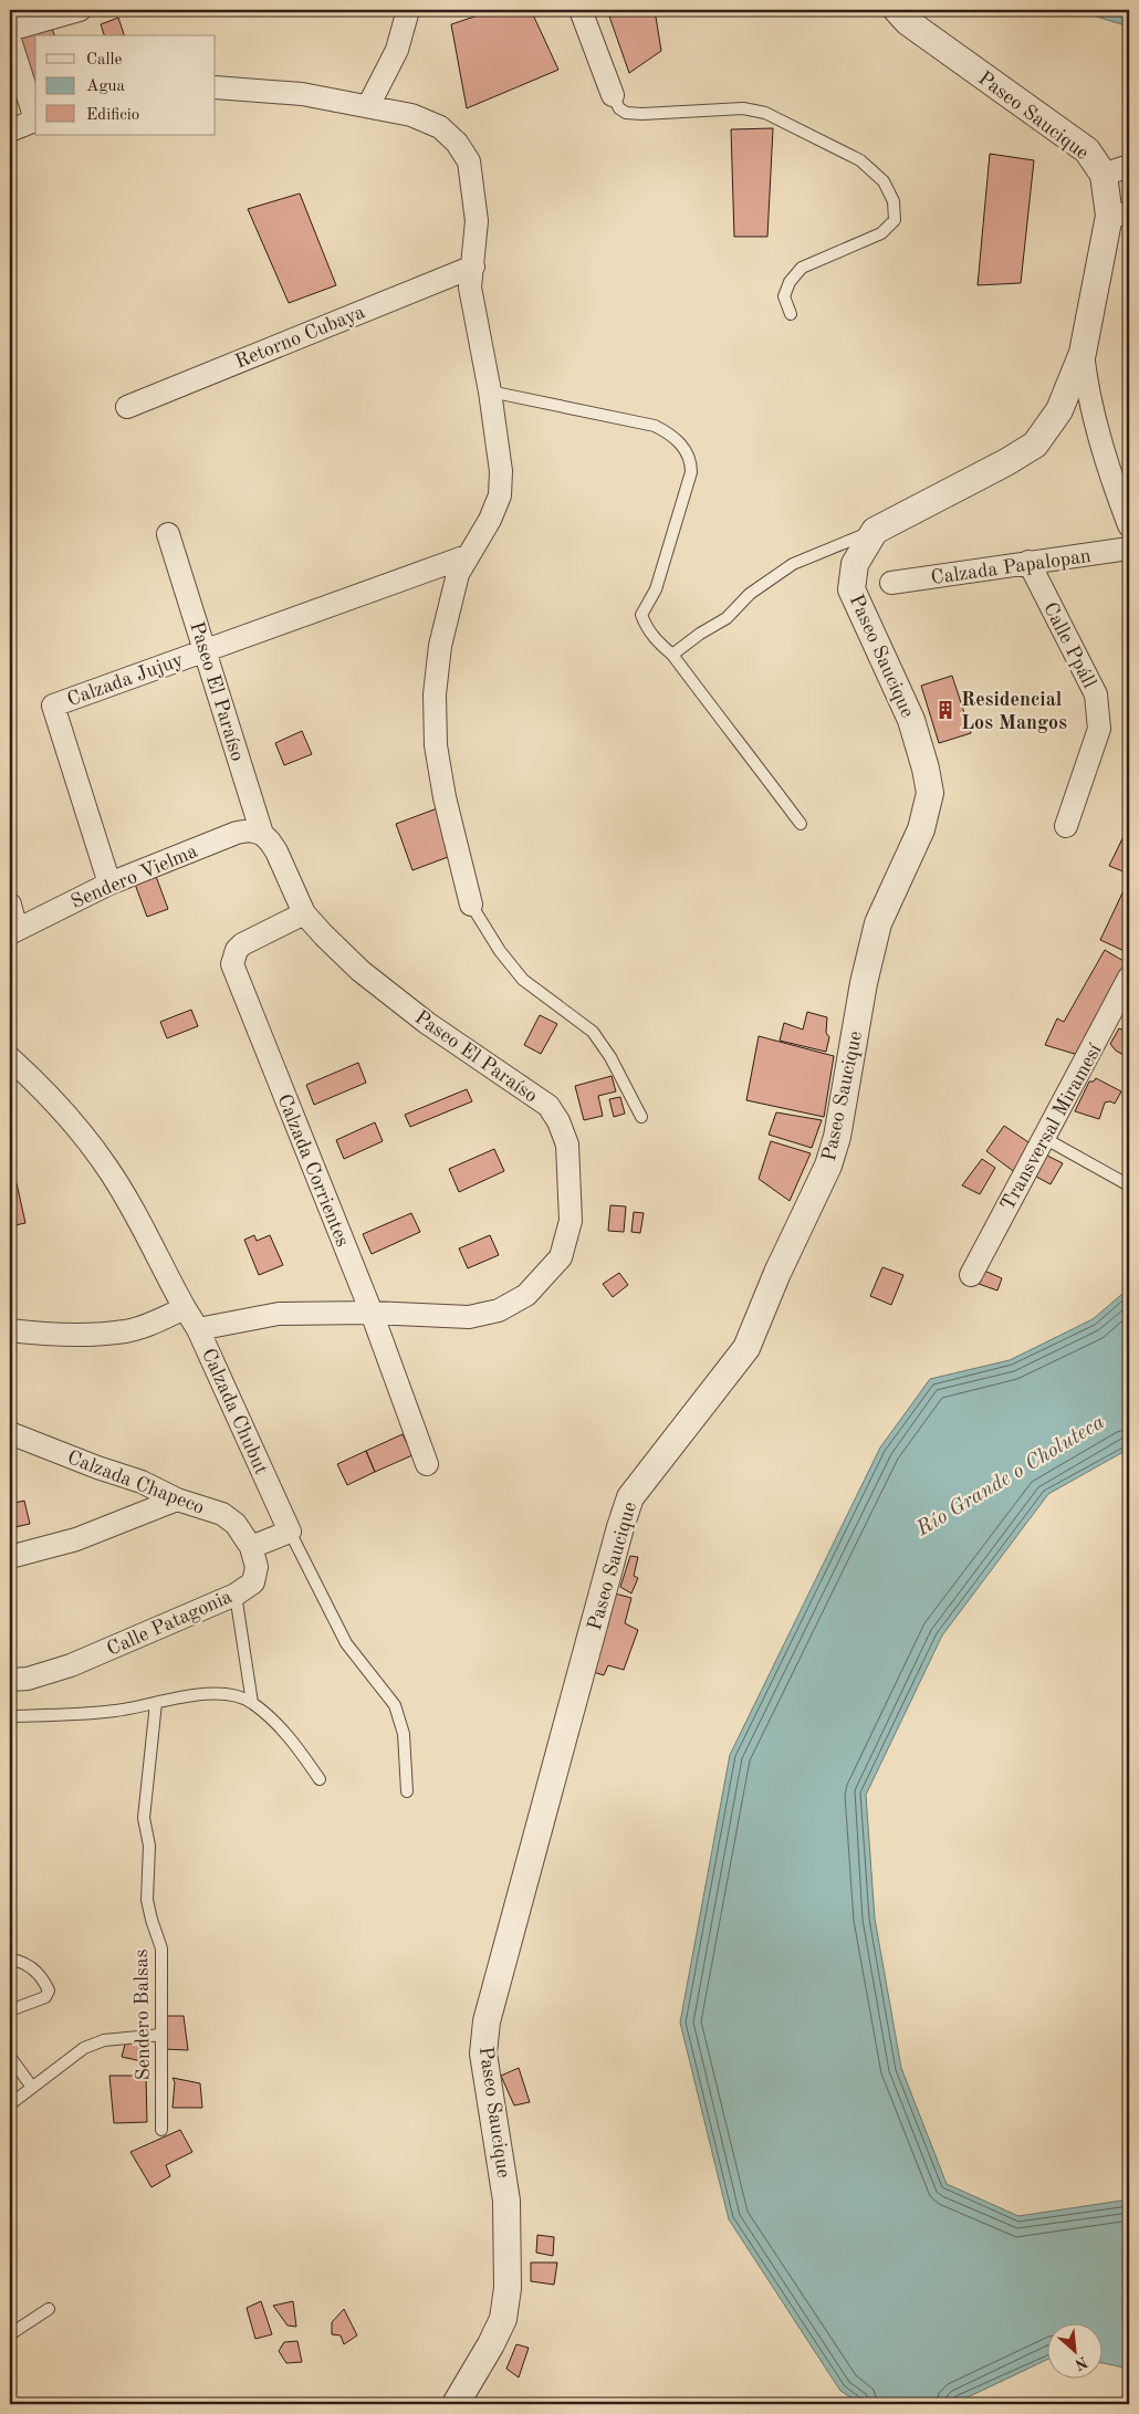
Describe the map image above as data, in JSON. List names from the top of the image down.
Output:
{
  "streets": {
    "street": [
      "Paseo Saucique",
      "Retorno Cubaya",
      "Calzada Papalopan",
      "Calle Ppáll",
      "Calzada Jujuy",
      "Paseo El Paraíso",
      "Sendero Vielma",
      "Transversal Miramesí",
      "Calzada Corrientes",
      "Calzada Chubut",
      "Calzada Chapeco",
      "Calle Patagonia"
    ],
    "lane": ["Sendero Balsas"]
  },
  "crossings": [
    ["Calzada Papalopan", "Calle Ppáll"],
    ["Calzada Jujuy", "Paseo El Paraíso"],
    ["Calzada Jujuy", "Sendero Vielma"],
    ["Paseo El Paraíso", "Sendero Vielma"],
    ["Paseo El Paraíso", "Calzada Corrientes"],
    ["Paseo El Paraíso", "Calzada Chubut"],
    ["Calzada Chapeco", "Calle Patagonia"]
  ],
  "water": ["Río Grande o Choluteca"],
  "places": {
    "building": ["Residencial Los Mangos"]
  },
  "legend": ["Calle", "Agua", "Edificio"],
  "north": "bottom right"
}
